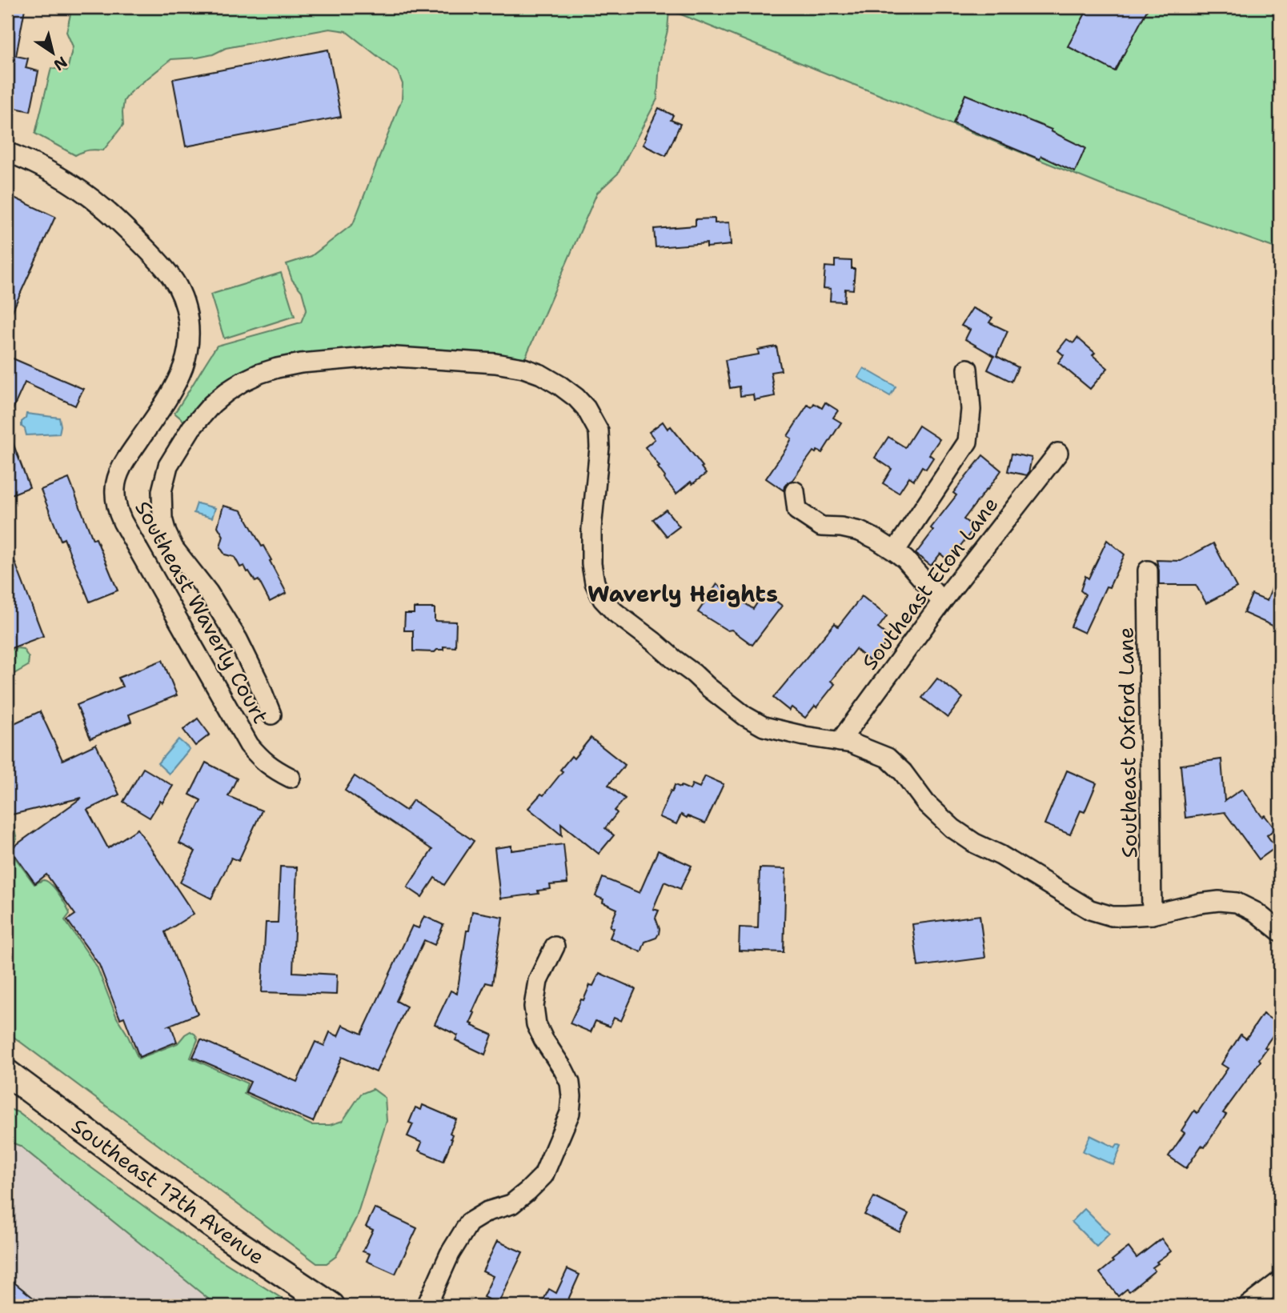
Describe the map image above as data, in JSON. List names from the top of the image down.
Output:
{
  "streets": {
    "main road": ["Southeast 17th Avenue"],
    "street": ["Southeast Eton Lane", "Southeast Waverly Court", "Southeast Oxford Lane"]
  },
  "districts": ["Waverly Heights"],
  "north": "bottom right"
}
